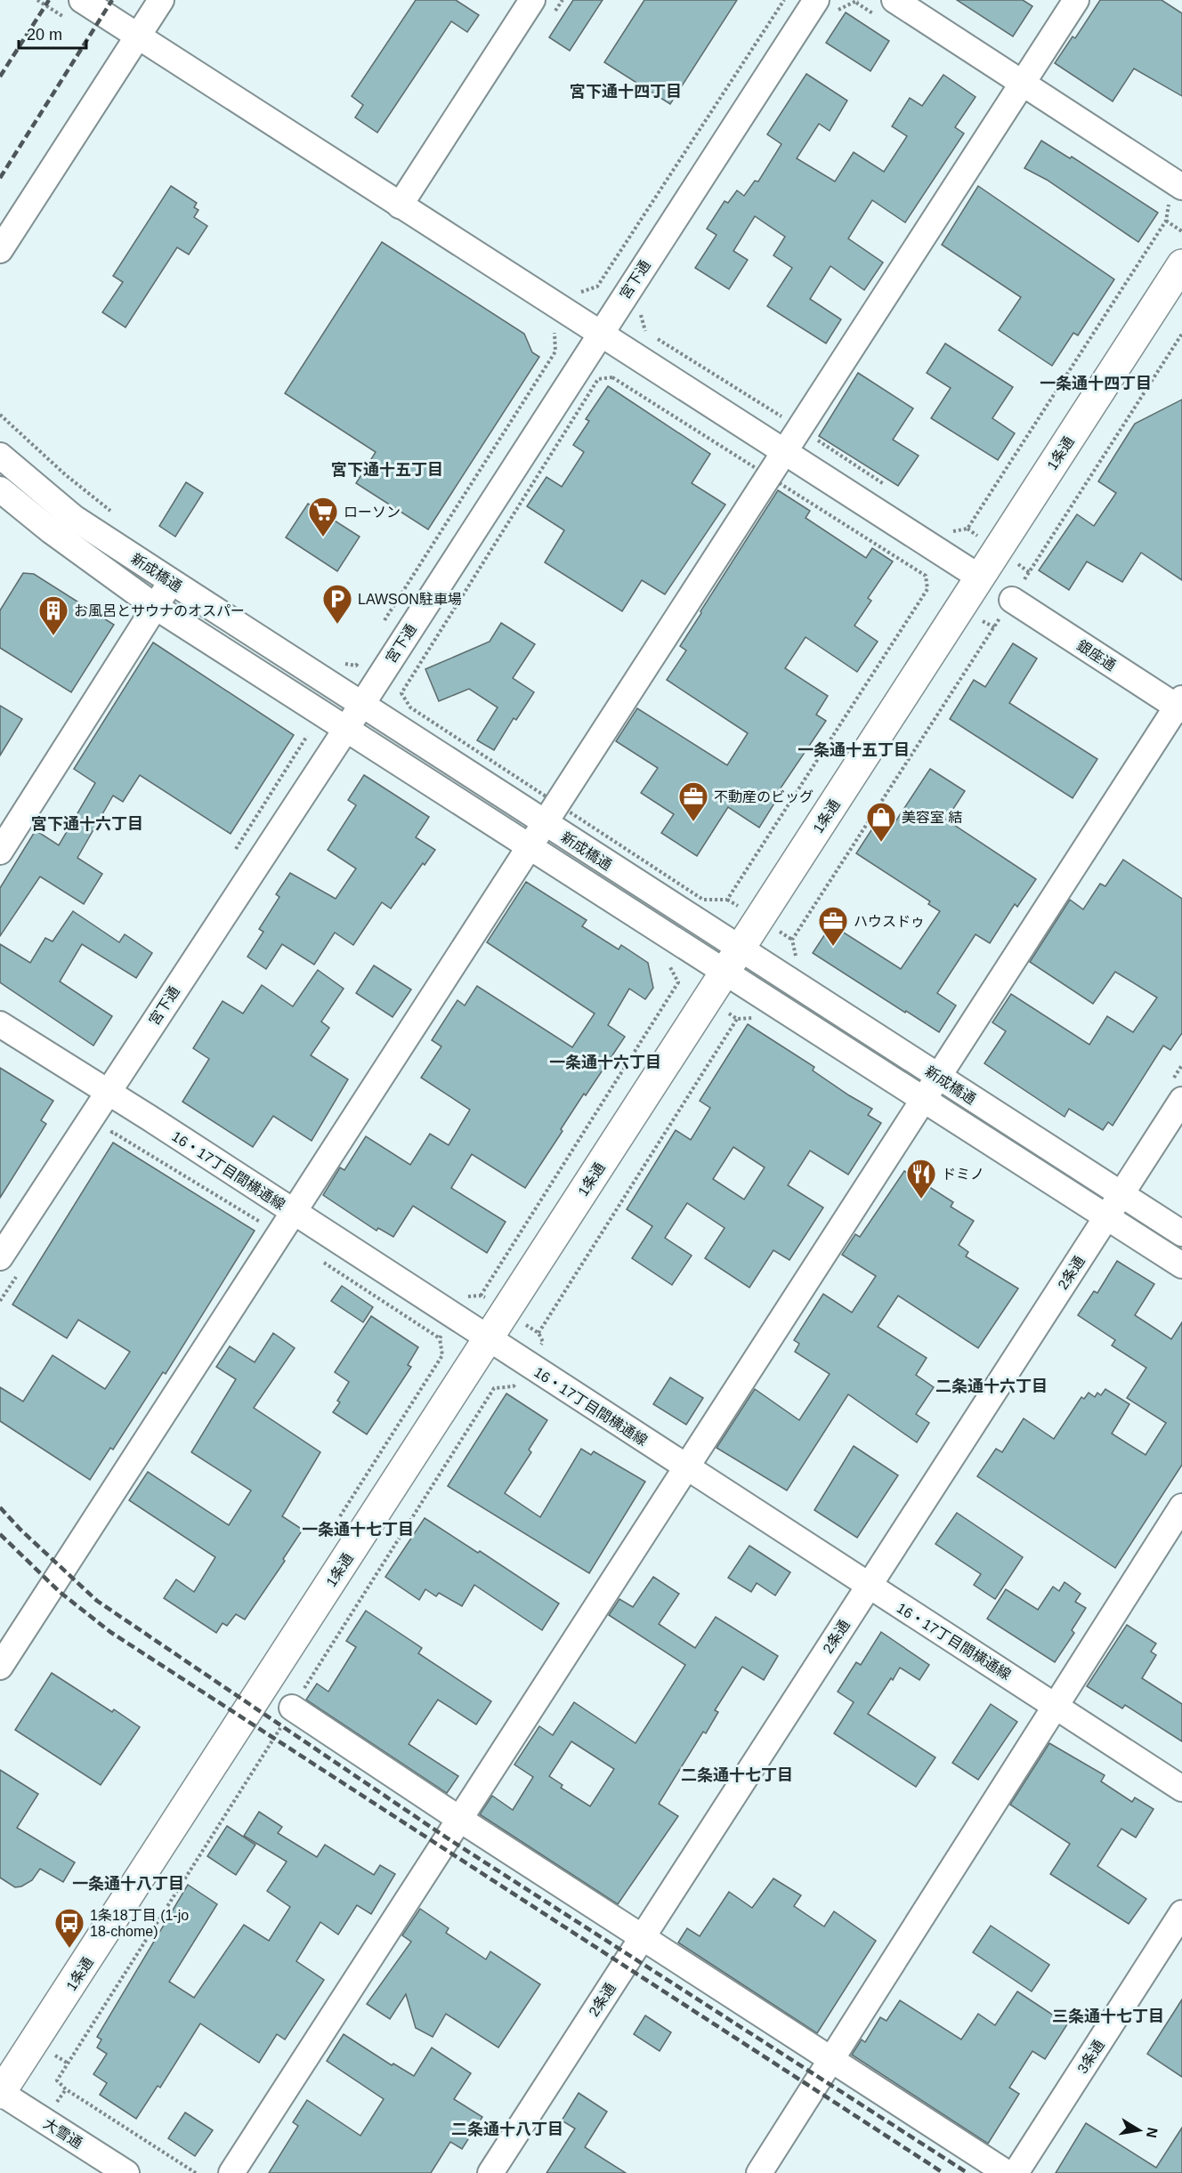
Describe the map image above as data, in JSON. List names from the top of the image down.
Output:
{
  "streets": {
    "main road": ["1条通"],
    "street": [
      "宮下通",
      "新成橋通",
      "銀座通",
      "16・17丁目間横通線",
      "2条通",
      "3条通",
      "大雪通"
    ]
  },
  "crossings": [
    ["宮下通", "新成橋通"],
    ["宮下通", "16・17丁目間横通線"],
    ["1条通", "新成橋通"],
    ["1条通", "16・17丁目間横通線"],
    ["1条通", "大雪通"],
    ["新成橋通", "2条通"],
    ["16・17丁目間横通線", "2条通"]
  ],
  "districts": [
    "宮下通十四丁目",
    "一条通十四丁目",
    "宮下通十五丁目",
    "一条通十五丁目",
    "宮下通十六丁目",
    "一条通十六丁目",
    "二条通十六丁目",
    "一条通十七丁目",
    "二条通十七丁目",
    "一条通十八丁目",
    "三条通十七丁目",
    "二条通十八丁目"
  ],
  "places": {
    "supermarket": ["ローソン"],
    "parking": ["LAWSON駐車場"],
    "building": ["お風呂とサウナのオスパー"],
    "office": ["不動産のビッグ", "ハウスドゥ"],
    "shop": ["美容室 結"],
    "restaurant": ["ドミノ"],
    "bus stop": ["1条18丁目 (1-jo 18-chome)"]
  },
  "scale_bar": "20 m",
  "north": "right"
}
